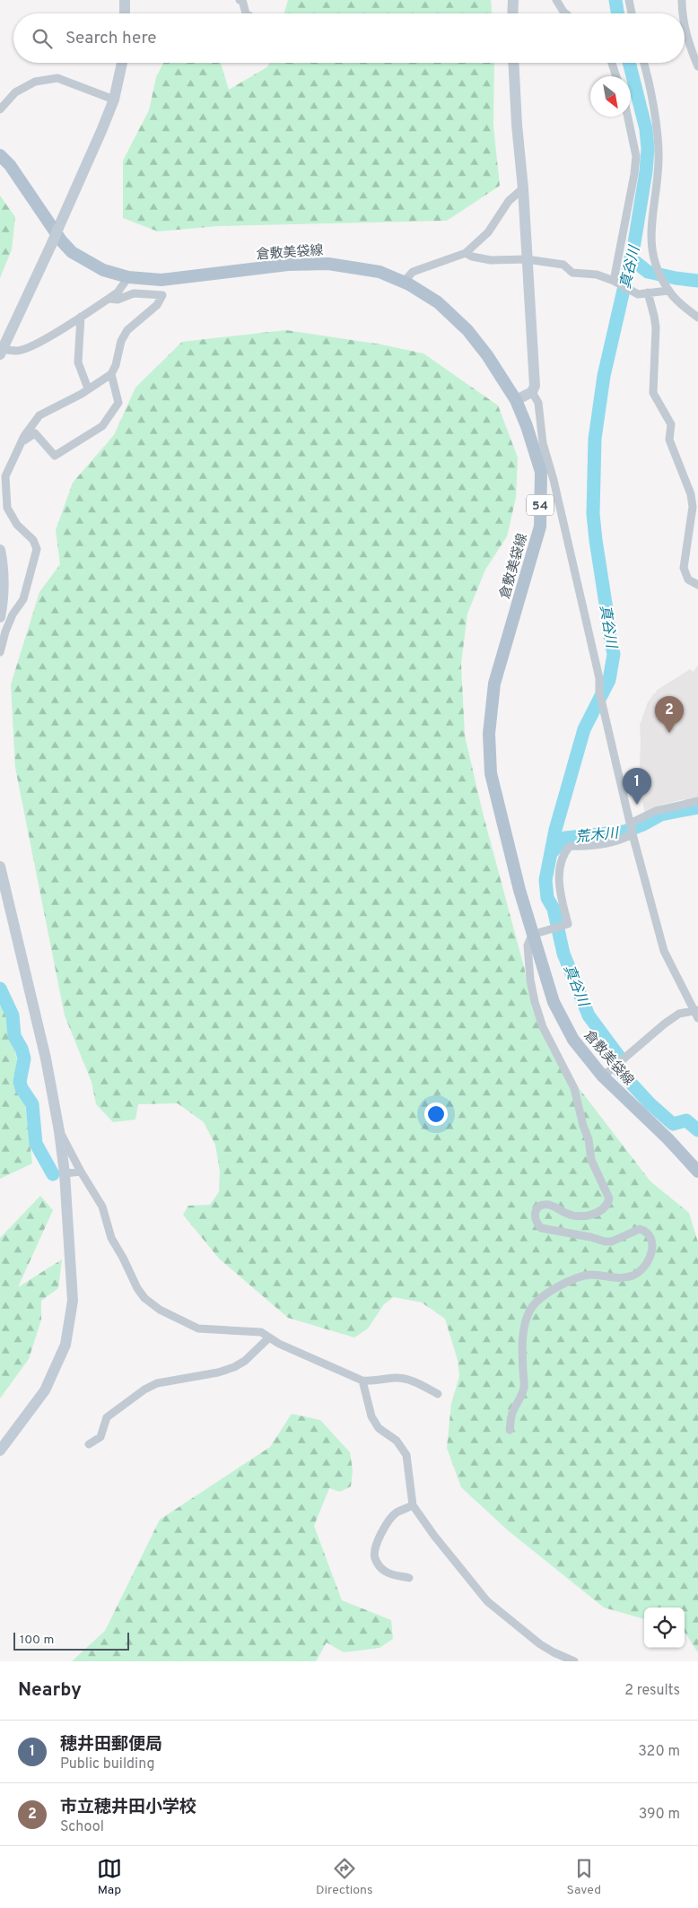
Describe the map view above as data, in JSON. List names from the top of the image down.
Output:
{
  "streets": {
    "main road": ["倉敷美袋線", "54"]
  },
  "water": ["真谷川", "荒木川"],
  "scale_bar": "100 m",
  "north": "bottom right",
  "page": {
    "search": "Search here",
    "pins": ["2", "1"],
    "scale": "100 m",
    "heading": ["Nearby", "2 results"],
    "list": [
      {
        "mark": "1",
        "name": "穂井田郵便局",
        "note": "Public building",
        "value": "320 m"
      },
      {
        "mark": "2",
        "name": "市立穂井田小学校",
        "note": "School",
        "value": "390 m"
      }
    ],
    "nav": ["Map", "Directions", "Saved"]
  }
}
